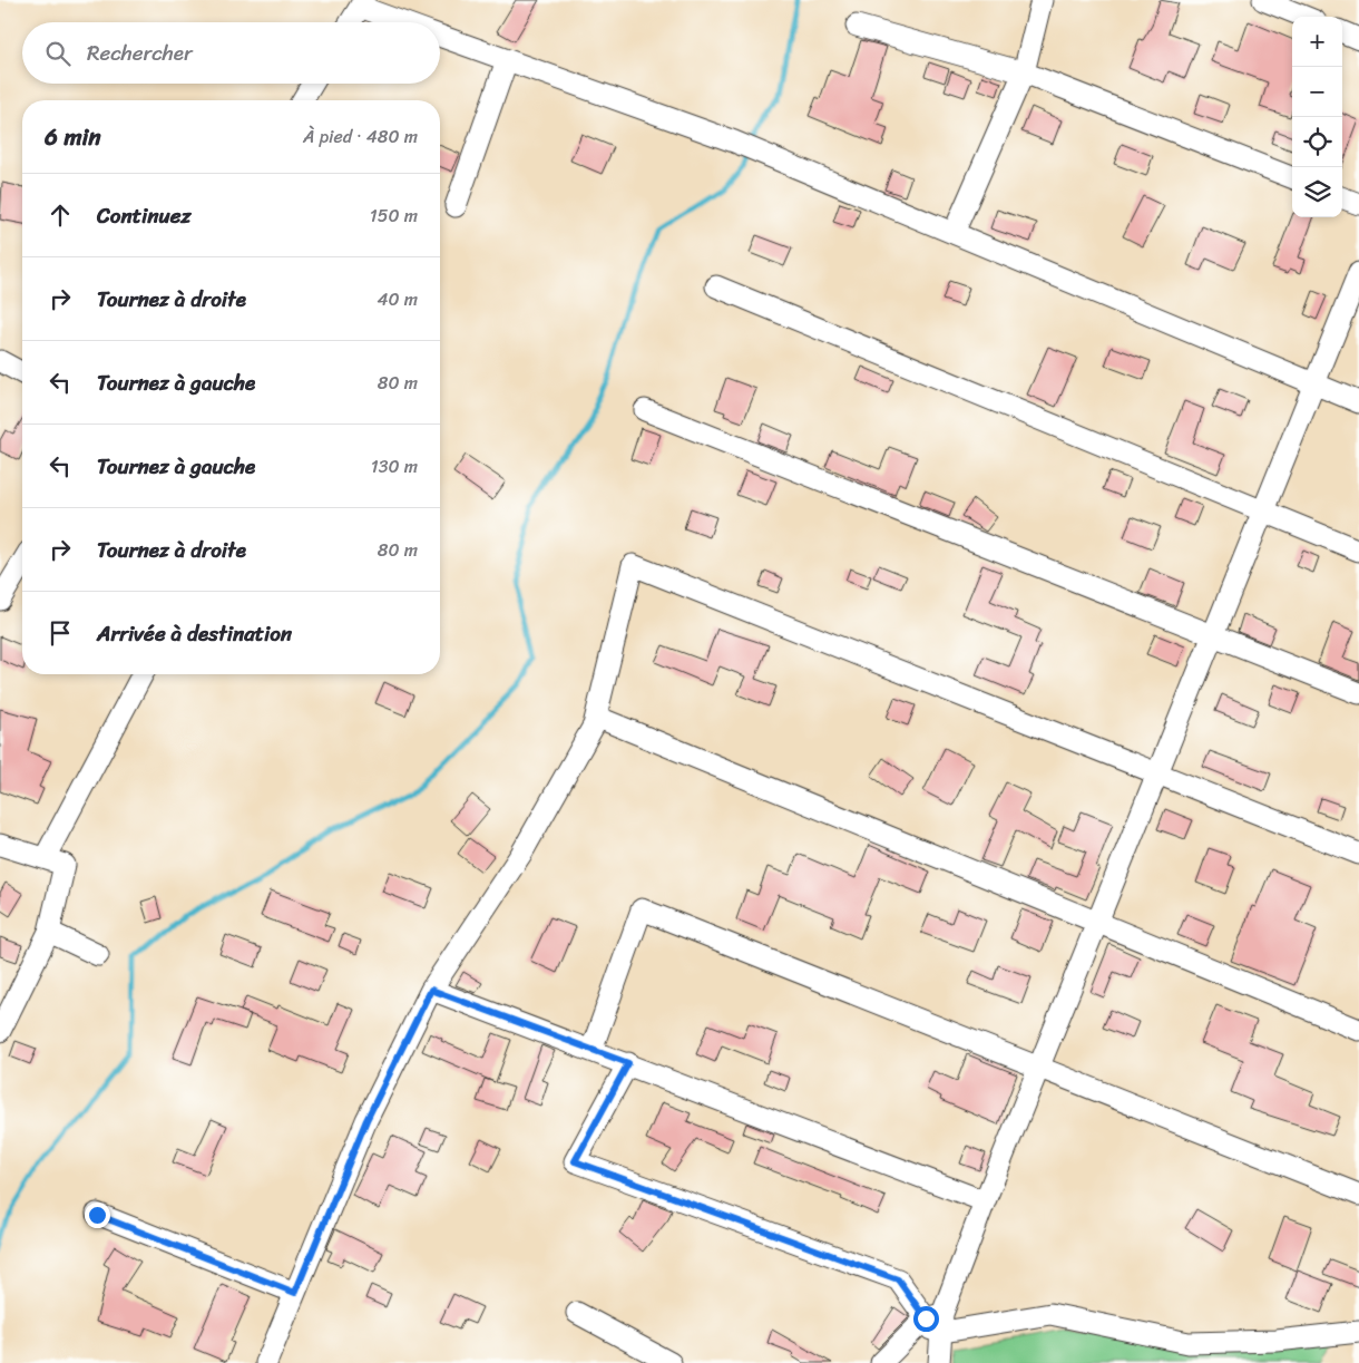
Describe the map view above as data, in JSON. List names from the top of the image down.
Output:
{
  "page": {
    "map_buttons": ["+", "−"],
    "search": "Rechercher",
    "heading": ["6 min", "À pied · 480 m"],
    "list": [
      ["Continuez", "150 m"],
      ["Tournez à droite", "40 m"],
      ["Tournez à gauche", "80 m"],
      ["Tournez à gauche", "130 m"],
      ["Tournez à droite", "80 m"],
      "Arrivée à destination"
    ]
  }
}
